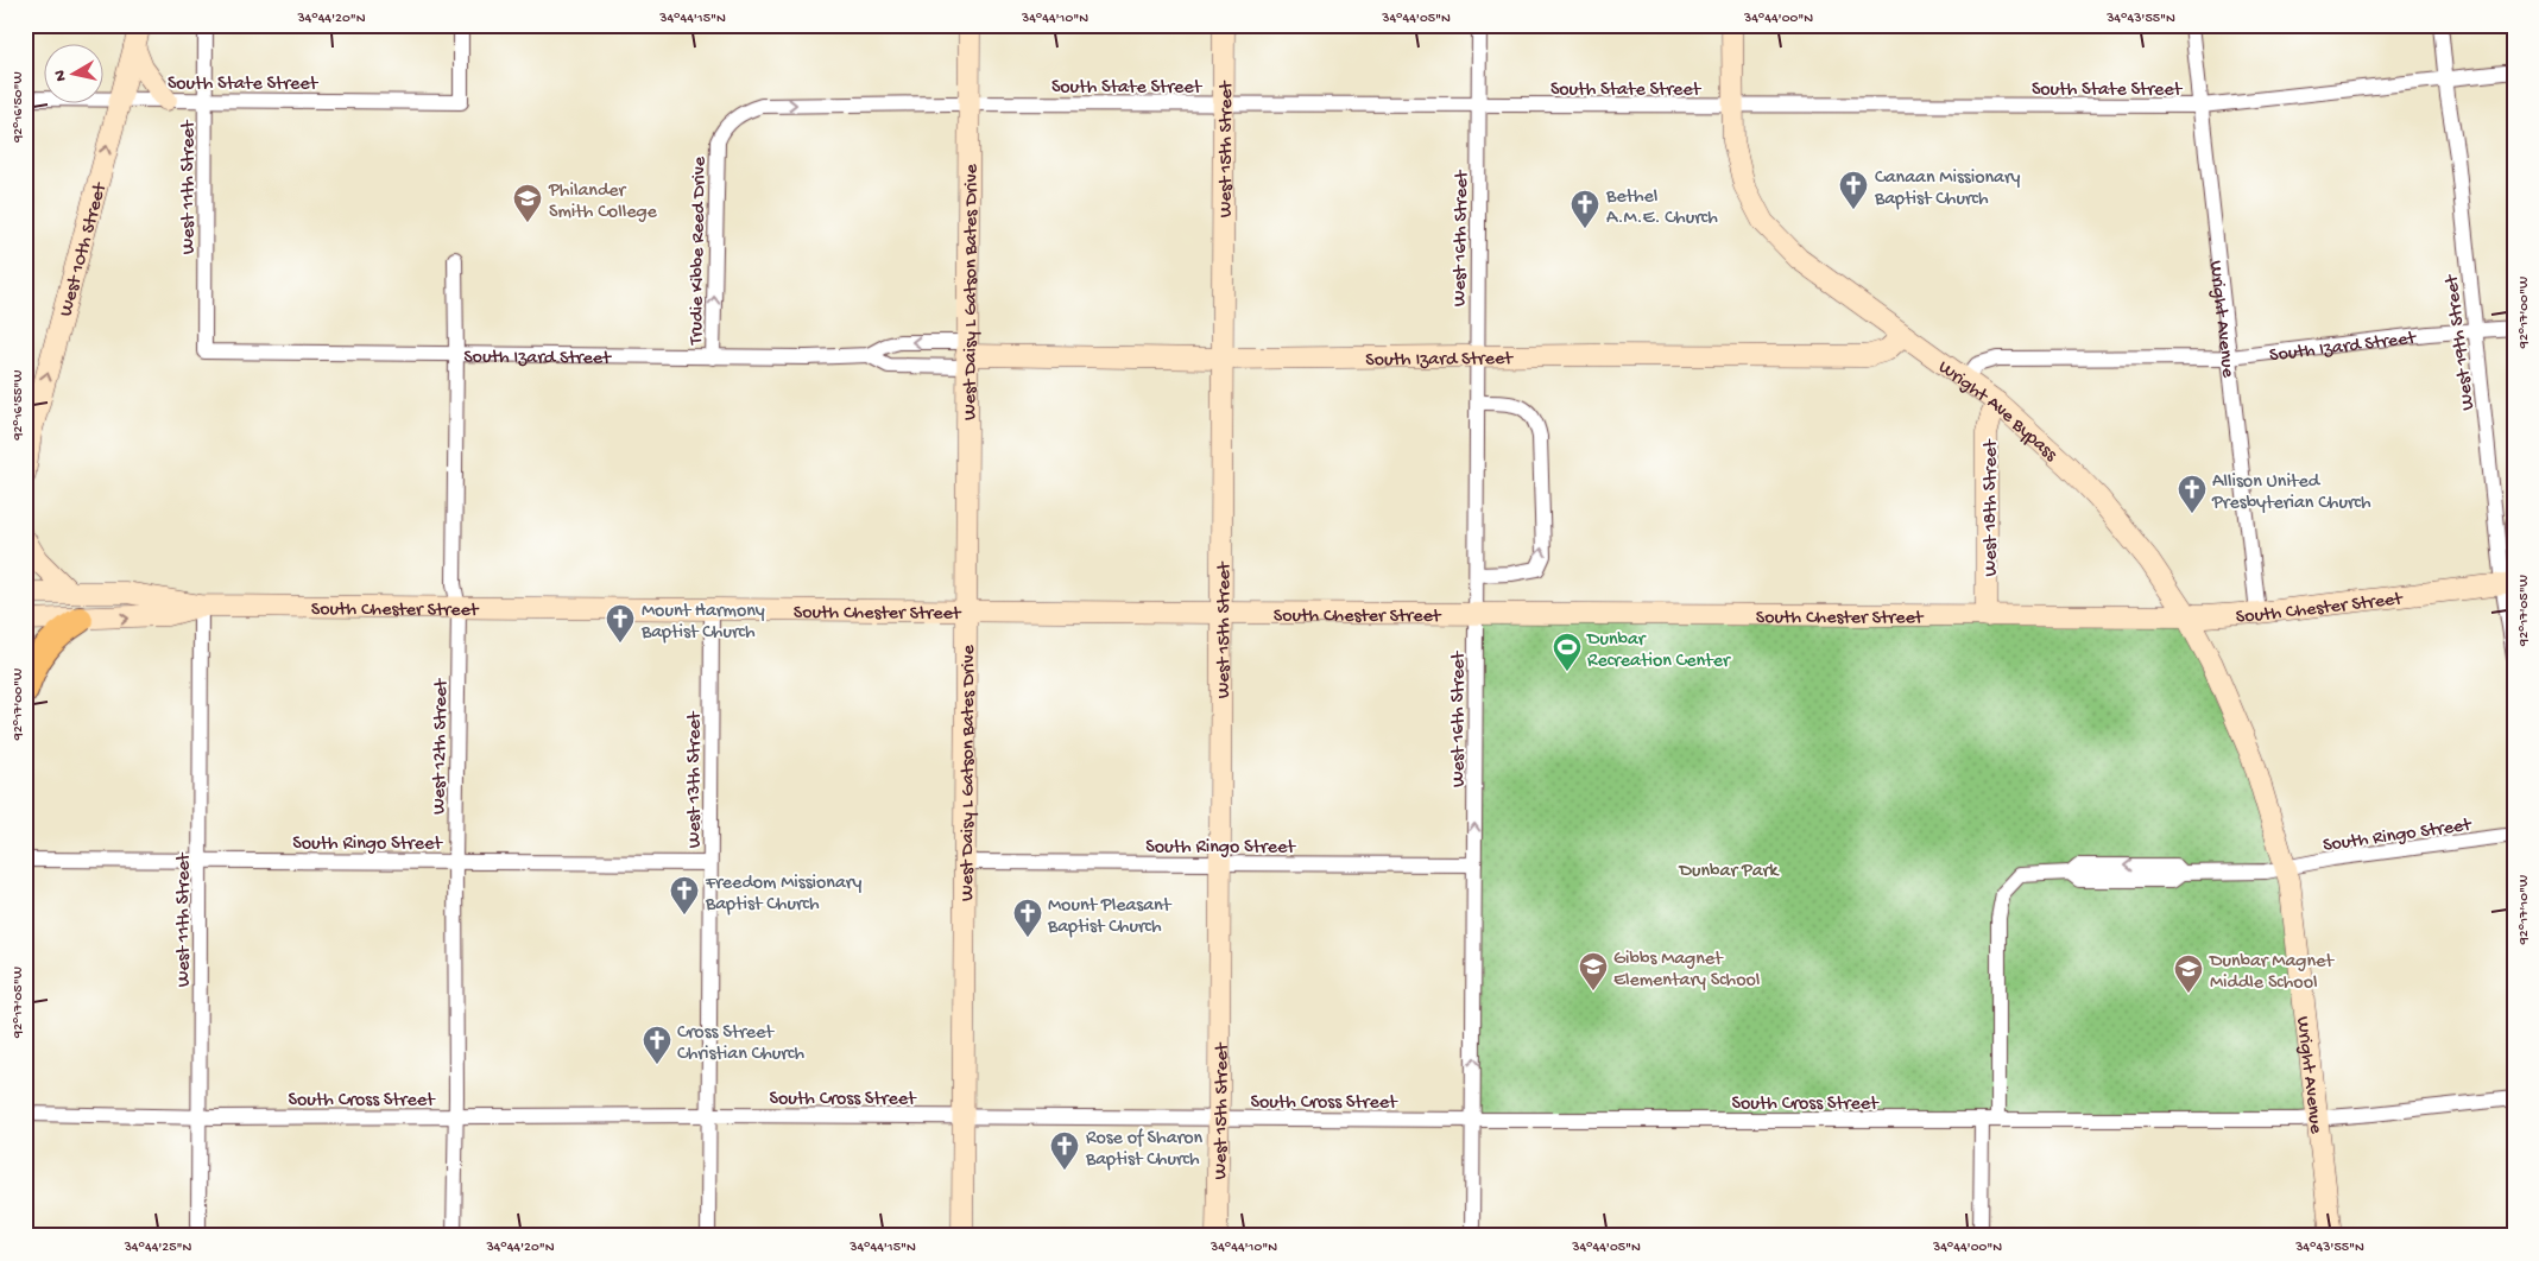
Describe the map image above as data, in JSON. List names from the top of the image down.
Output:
{
  "streets": {
    "main road": [
      "West 15th Street",
      "West 10th Street",
      "West Daisy L Gatson Bates Drive",
      "Wright Avenue",
      "South Izard Street",
      "Wright Ave Bypass",
      "West 18th Street",
      "South Chester Street"
    ],
    "street": [
      "South State Street",
      "West 11th Street",
      "West 16th Street",
      "Trudie Kibbe Reed Drive",
      "West 19th Street",
      "West 12th Street",
      "West 13th Street",
      "South Ringo Street",
      "South Cross Street"
    ]
  },
  "crossings": [
    ["South State Street", "West 15th Street"],
    ["South State Street", "West 11th Street"],
    ["South State Street", "West 16th Street"],
    ["South State Street", "West 10th Street"],
    ["South State Street", "Trudie Kibbe Reed Drive"],
    ["South State Street", "West Daisy L Gatson Bates Drive"],
    ["South State Street", "Wright Avenue"],
    ["South State Street", "West 19th Street"],
    ["South State Street", "Wright Ave Bypass"],
    ["West 15th Street", "South Izard Street"],
    ["West 15th Street", "South Chester Street"],
    ["West 15th Street", "South Ringo Street"],
    ["West 15th Street", "South Cross Street"],
    ["West 11th Street", "South Izard Street"],
    ["West 11th Street", "South Chester Street"],
    ["West 11th Street", "South Ringo Street"],
    ["West 11th Street", "South Cross Street"],
    ["West 16th Street", "South Izard Street"],
    ["West 16th Street", "South Chester Street"],
    ["West 16th Street", "South Ringo Street"],
    ["West 16th Street", "South Cross Street"],
    ["Trudie Kibbe Reed Drive", "South Izard Street"],
    ["West Daisy L Gatson Bates Drive", "South Izard Street"],
    ["West Daisy L Gatson Bates Drive", "South Chester Street"],
    ["West Daisy L Gatson Bates Drive", "South Ringo Street"],
    ["West Daisy L Gatson Bates Drive", "South Cross Street"],
    ["Wright Avenue", "South Izard Street"],
    ["Wright Avenue", "Wright Ave Bypass"],
    ["Wright Avenue", "South Chester Street"],
    ["Wright Avenue", "South Ringo Street"],
    ["Wright Avenue", "South Cross Street"],
    ["South Izard Street", "West 19th Street"],
    ["South Izard Street", "Wright Ave Bypass"],
    ["South Izard Street", "West 12th Street"],
    ["West 19th Street", "South Chester Street"],
    ["Wright Ave Bypass", "West 18th Street"],
    ["Wright Ave Bypass", "South Chester Street"],
    ["West 18th Street", "South Chester Street"],
    ["South Chester Street", "West 12th Street"],
    ["South Chester Street", "West 13th Street"],
    ["West 12th Street", "South Ringo Street"],
    ["West 12th Street", "South Cross Street"],
    ["West 13th Street", "South Ringo Street"],
    ["West 13th Street", "South Cross Street"],
    ["South Ringo Street", "South Cross Street"]
  ],
  "one_way": ["West 16th Street", "West 10th Street", "Trudie Kibbe Reed Drive"],
  "parks": ["Dunbar Park"],
  "places": {
    "church": [
      "Canaan Missionary Baptist Church",
      "Bethel A.M.E. Church",
      "Allison United Presbyterian Church",
      "Mount Harmony Baptist Church",
      "Freedom Missionary Baptist Church",
      "Mount Pleasant Baptist Church",
      "Cross Street Christian Church",
      "Rose of Sharon Baptist Church"
    ],
    "school or university": ["Philander Smith College", "Gibbs Magnet Elementary School", "Dunbar Magnet Middle School"],
    "sports": ["Dunbar Recreation Center"]
  },
  "north": "left",
  "coordinates": [
    "34°44'20\"N",
    "34°44'15\"N",
    "34°44'10\"N",
    "34°44'05\"N",
    "34°44'00\"N",
    "34°43'55\"N",
    "92°16'50\"W",
    "92°17'00\"W",
    "92°16'55\"W",
    "92°17'05\"W",
    "92°17'10\"W",
    "34°44'25\"N"
  ]
}
